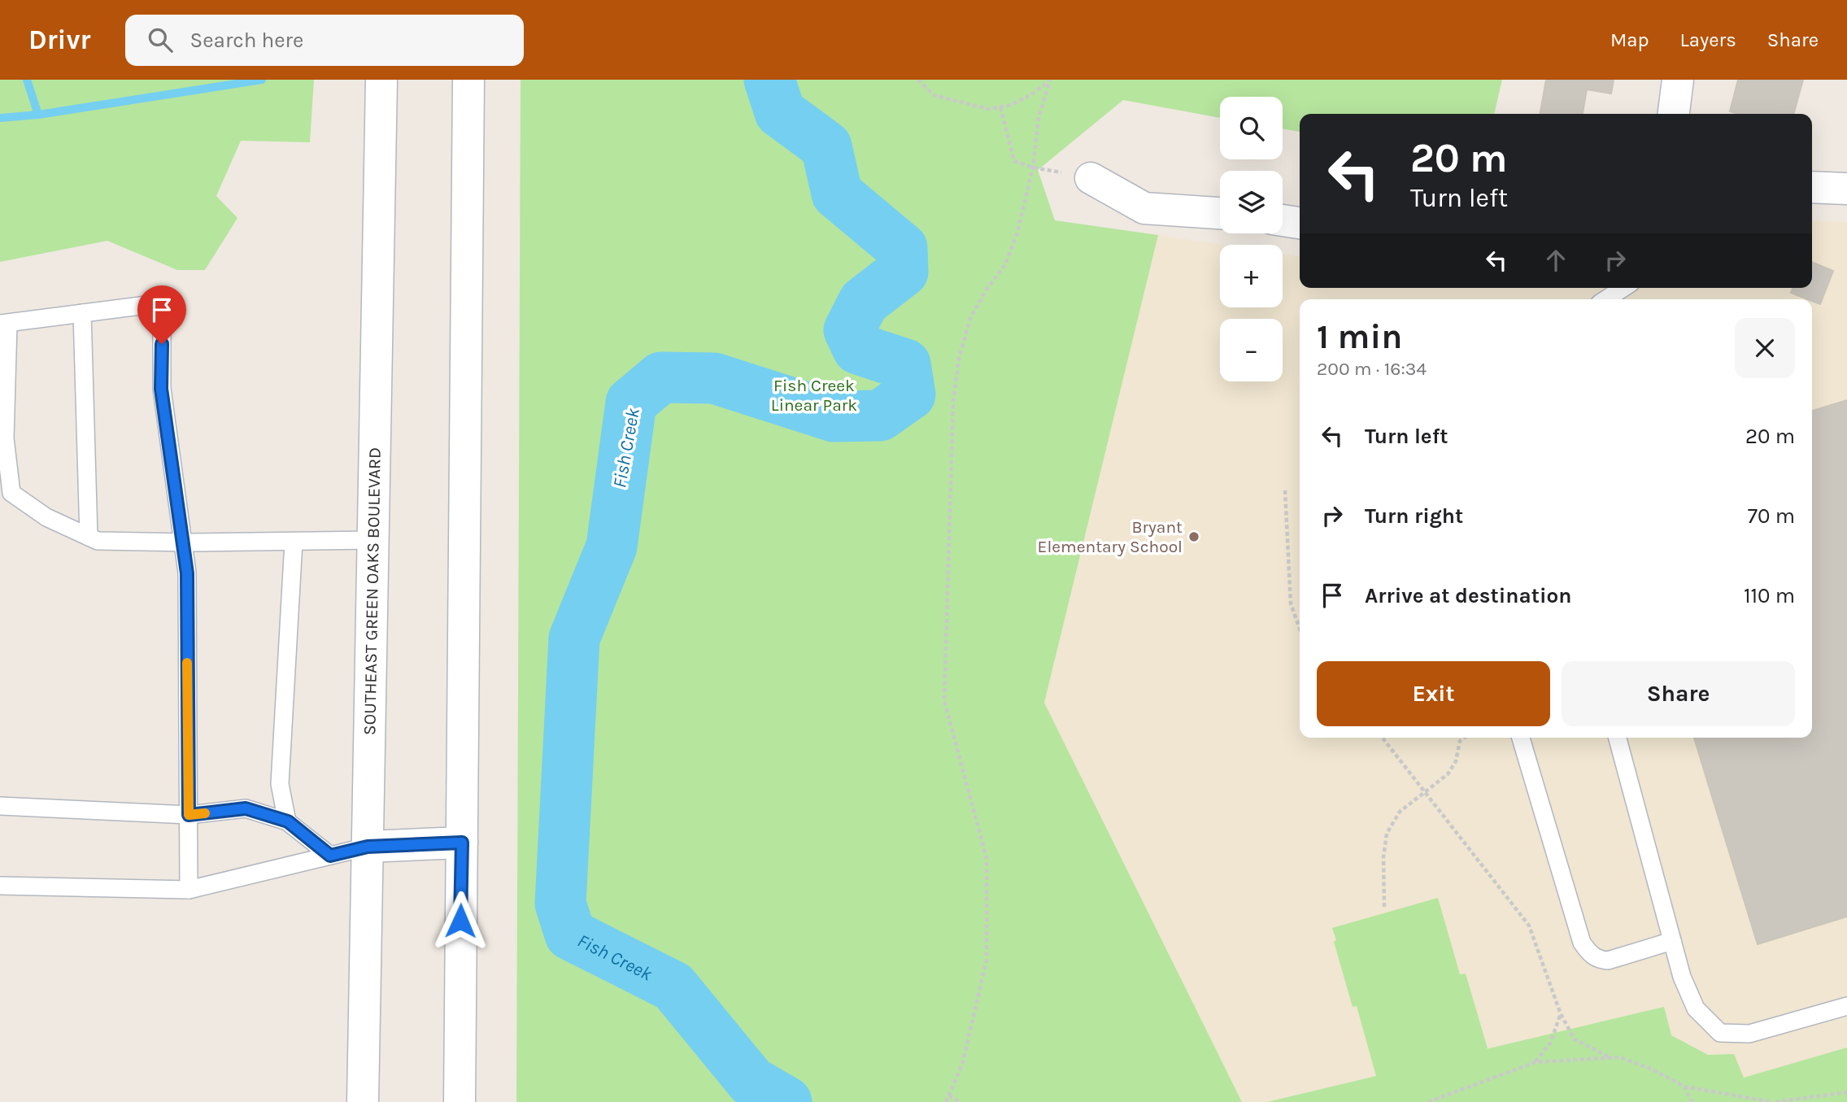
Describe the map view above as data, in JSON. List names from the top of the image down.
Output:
{
  "streets": {
    "main road": ["SOUTHEAST GREEN OAKS BOULEVARD"]
  },
  "water": ["Fish Creek"],
  "parks": ["Fish Creek Linear Park"],
  "places": ["Bryant Elementary School"],
  "page": {
    "header": "Drivr",
    "search": "Search here",
    "nav": ["Map", "Layers", "Share"],
    "map_buttons": ["+", "−"],
    "turn": ["20 m", "Turn left"],
    "heading": ["1 min", "200 m · 16:34"],
    "list": [
      {
        "name": "Turn left",
        "value": "20 m"
      },
      {
        "name": "Turn right",
        "value": "70 m"
      },
      {
        "name": "Arrive at destination",
        "value": "110 m"
      }
    ],
    "buttons": ["Exit", "Share"]
  }
}
